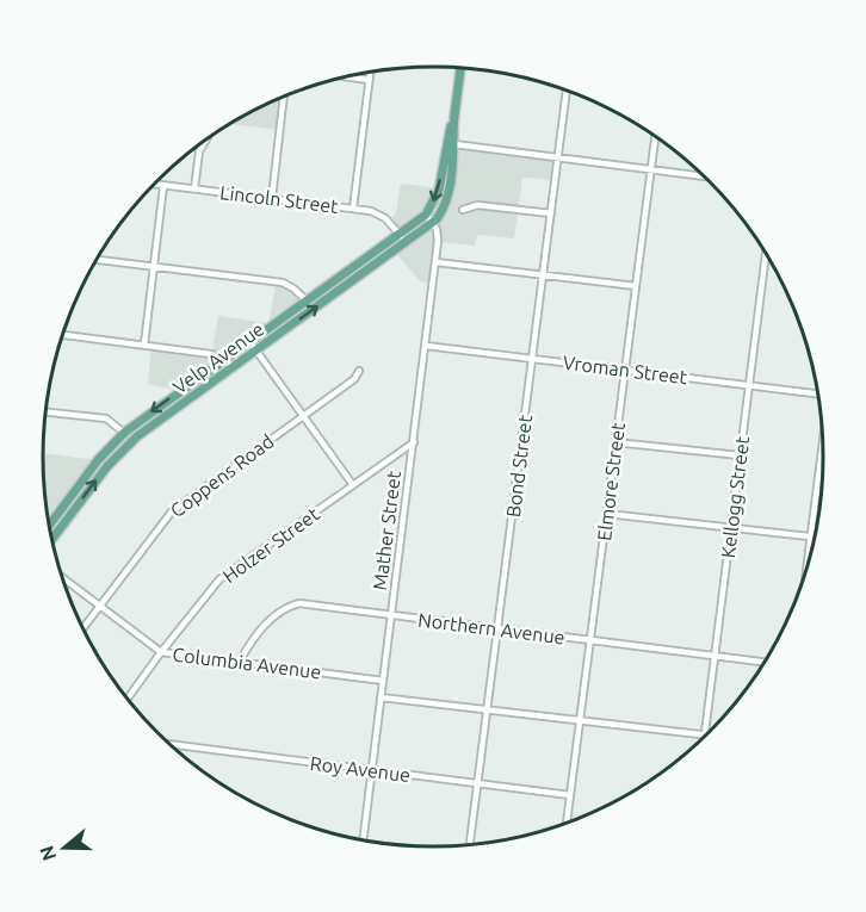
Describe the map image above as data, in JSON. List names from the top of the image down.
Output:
{
  "streets": {
    "main road": ["Velp Avenue"],
    "street": [
      "Lincoln Street",
      "Vroman Street",
      "Bond Street",
      "Coppens Road",
      "Elmore Street",
      "Kellogg Street",
      "Mather Street",
      "Holzer Street",
      "Northern Avenue",
      "Columbia Avenue",
      "Roy Avenue"
    ]
  },
  "crossings": [
    ["Lincoln Street", "Velp Avenue"],
    ["Velp Avenue", "Mather Street"],
    ["Vroman Street", "Bond Street"],
    ["Vroman Street", "Elmore Street"],
    ["Vroman Street", "Kellogg Street"],
    ["Vroman Street", "Mather Street"],
    ["Bond Street", "Northern Avenue"],
    ["Bond Street", "Roy Avenue"],
    ["Coppens Road", "Columbia Avenue"],
    ["Elmore Street", "Northern Avenue"],
    ["Elmore Street", "Roy Avenue"],
    ["Kellogg Street", "Northern Avenue"],
    ["Mather Street", "Holzer Street"],
    ["Mather Street", "Northern Avenue"],
    ["Mather Street", "Columbia Avenue"],
    ["Mather Street", "Roy Avenue"],
    ["Holzer Street", "Columbia Avenue"],
    ["Northern Avenue", "Columbia Avenue"]
  ],
  "north": "left"
}
